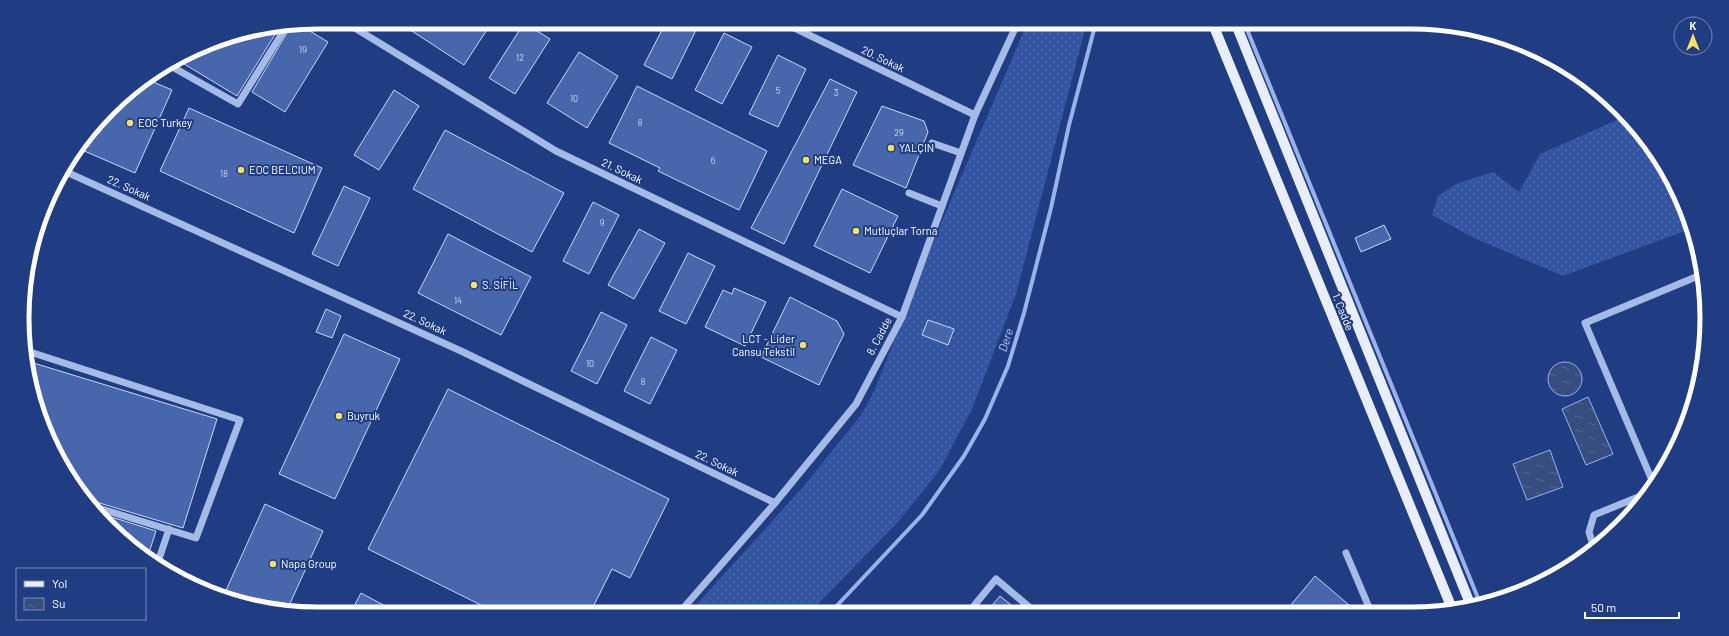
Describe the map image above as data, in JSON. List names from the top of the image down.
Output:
{
  "streets": {
    "main road": ["1. Cadde"],
    "street": [
      "20. Sokak",
      "21. Sokak",
      "22. Sokak",
      "8. Cadde"
    ]
  },
  "crossings": [
    ["20. Sokak", "8. Cadde"],
    ["21. Sokak", "8. Cadde"],
    ["22. Sokak", "8. Cadde"]
  ],
  "water": ["Dere"],
  "places": [
    "EOC Turkey",
    "YALÇIN",
    "MEGA",
    "EOC BELCIUM",
    "Mutluçlar Torna",
    "S. SİFİL",
    "LCT - Lider Cansu Tekstil",
    "Buyruk",
    "Napa Group"
  ],
  "house_numbers": [
    "19",
    "12",
    "5",
    "3",
    "10",
    "8",
    "29",
    "6",
    "18",
    "9",
    "14",
    "10",
    "8"
  ],
  "legend": ["Yol", "Su"],
  "scale_bar": "50 m",
  "north": "top"
}
